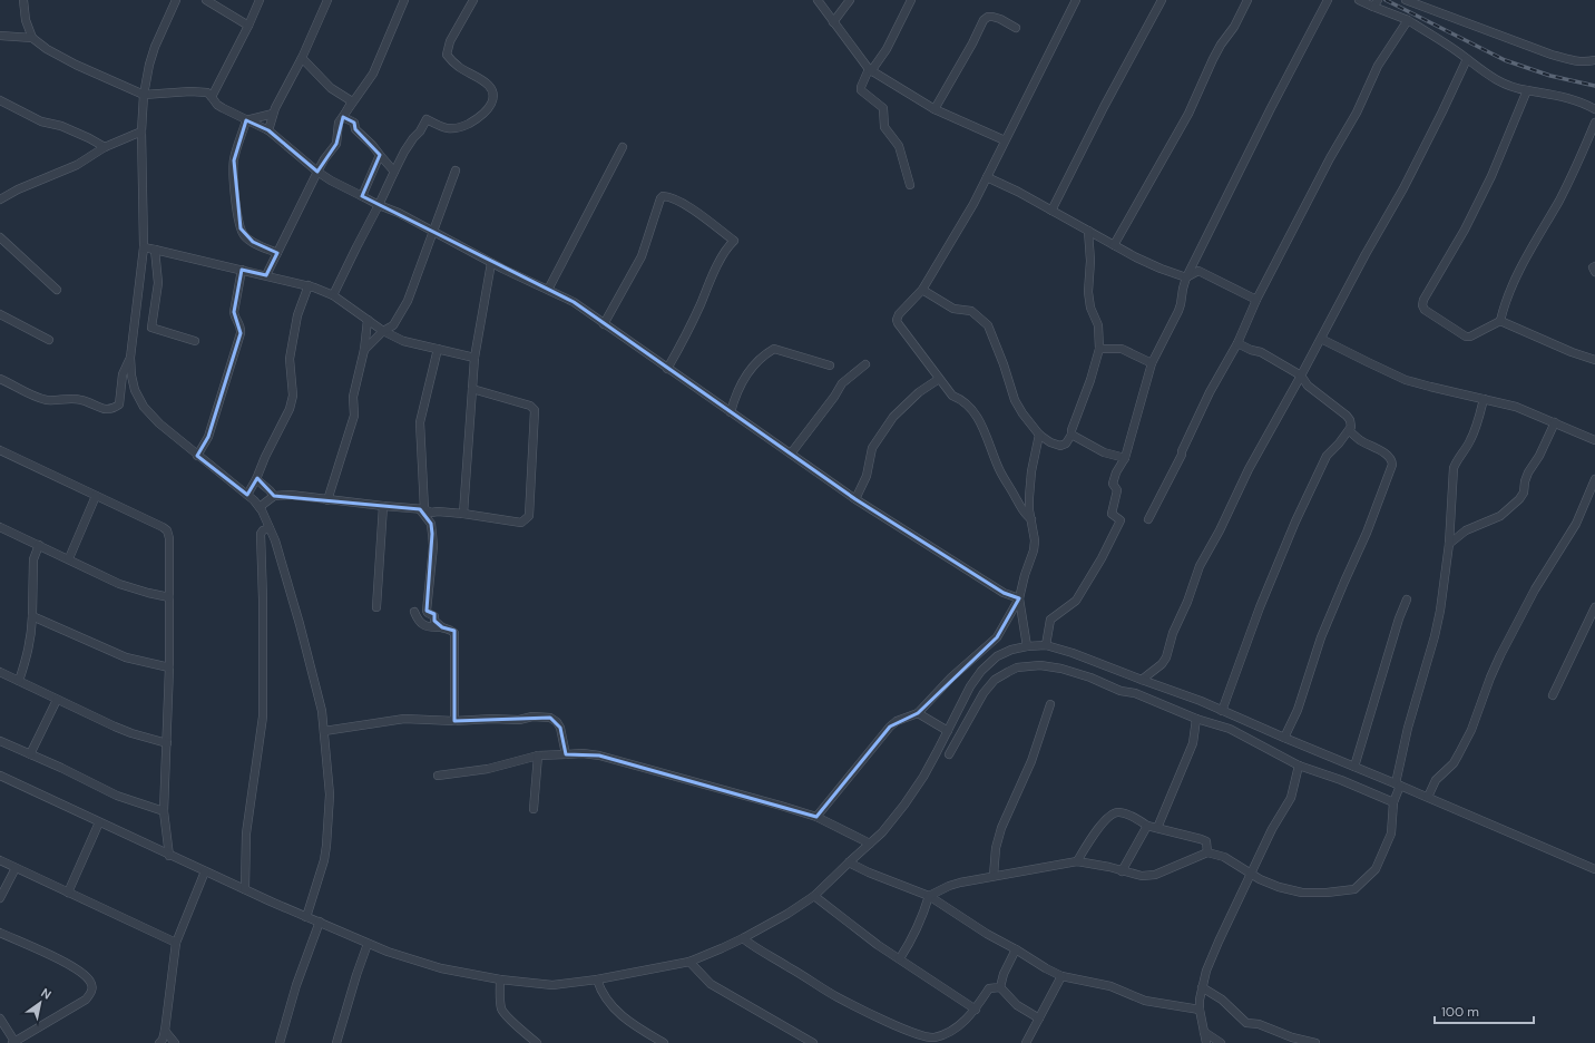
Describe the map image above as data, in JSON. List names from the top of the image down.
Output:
{
  "scale_bar": "100 m",
  "north": "top right"
}
